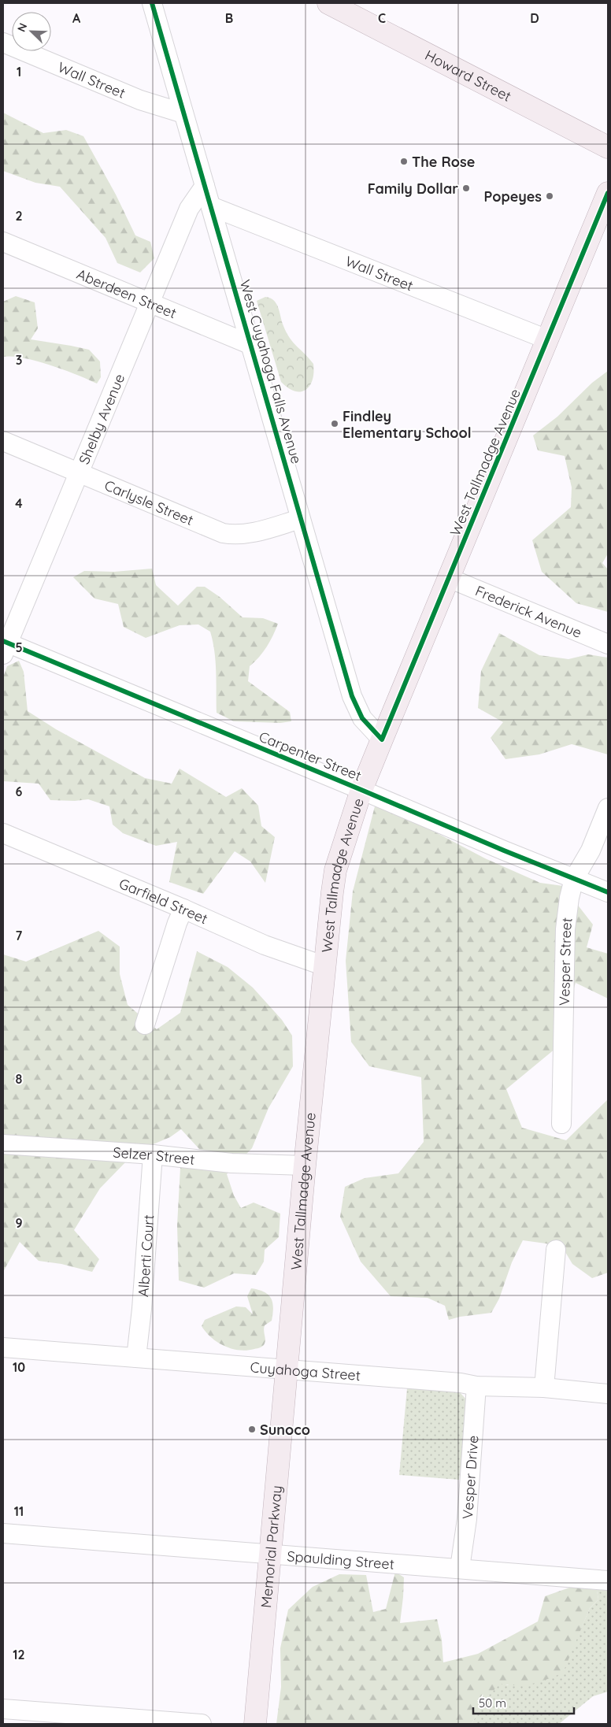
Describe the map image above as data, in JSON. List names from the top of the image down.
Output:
{
  "streets": {
    "main road": ["Howard Street", "West Tallmadge Avenue", "Memorial Parkway"],
    "street": [
      "Wall Street",
      "Aberdeen Street",
      "West Cuyahoga Falls Avenue",
      "Shelby Avenue",
      "Carlysle Street",
      "Frederick Avenue",
      "Carpenter Street",
      "Garfield Street",
      "Vesper Street",
      "Selzer Street",
      "Alberti Court",
      "Cuyahoga Street",
      "Vesper Drive",
      "Spaulding Street"
    ]
  },
  "crossings": [
    ["Wall Street", "West Cuyahoga Falls Avenue"],
    ["Wall Street", "West Tallmadge Avenue"],
    ["Aberdeen Street", "West Cuyahoga Falls Avenue"],
    ["Aberdeen Street", "Shelby Avenue"],
    ["West Cuyahoga Falls Avenue", "Shelby Avenue"],
    ["West Cuyahoga Falls Avenue", "West Tallmadge Avenue"],
    ["West Cuyahoga Falls Avenue", "Carlysle Street"],
    ["Shelby Avenue", "Carlysle Street"],
    ["Shelby Avenue", "Carpenter Street"],
    ["West Tallmadge Avenue", "Frederick Avenue"],
    ["West Tallmadge Avenue", "Carpenter Street"],
    ["West Tallmadge Avenue", "Garfield Street"],
    ["West Tallmadge Avenue", "Selzer Street"],
    ["West Tallmadge Avenue", "Cuyahoga Street"],
    ["West Tallmadge Avenue", "Memorial Parkway"],
    ["Carpenter Street", "Vesper Street"],
    ["Selzer Street", "Alberti Court"],
    ["Alberti Court", "Cuyahoga Street"],
    ["Cuyahoga Street", "Vesper Drive"],
    ["Cuyahoga Street", "Memorial Parkway"],
    ["Vesper Drive", "Spaulding Street"],
    ["Memorial Parkway", "Spaulding Street"]
  ],
  "places": [
    "The Rose",
    "Family Dollar",
    "Popeyes",
    "Findley Elementary School",
    "Sunoco"
  ],
  "scale_bar": "50 m",
  "north": "top left",
  "grid": {
    "columns": [
      "A",
      "B",
      "C",
      "D"
    ],
    "rows": [
      "1",
      "2",
      "3",
      "4",
      "5",
      "6",
      "7",
      "8",
      "9",
      "10",
      "11",
      "12"
    ]
  }
}
